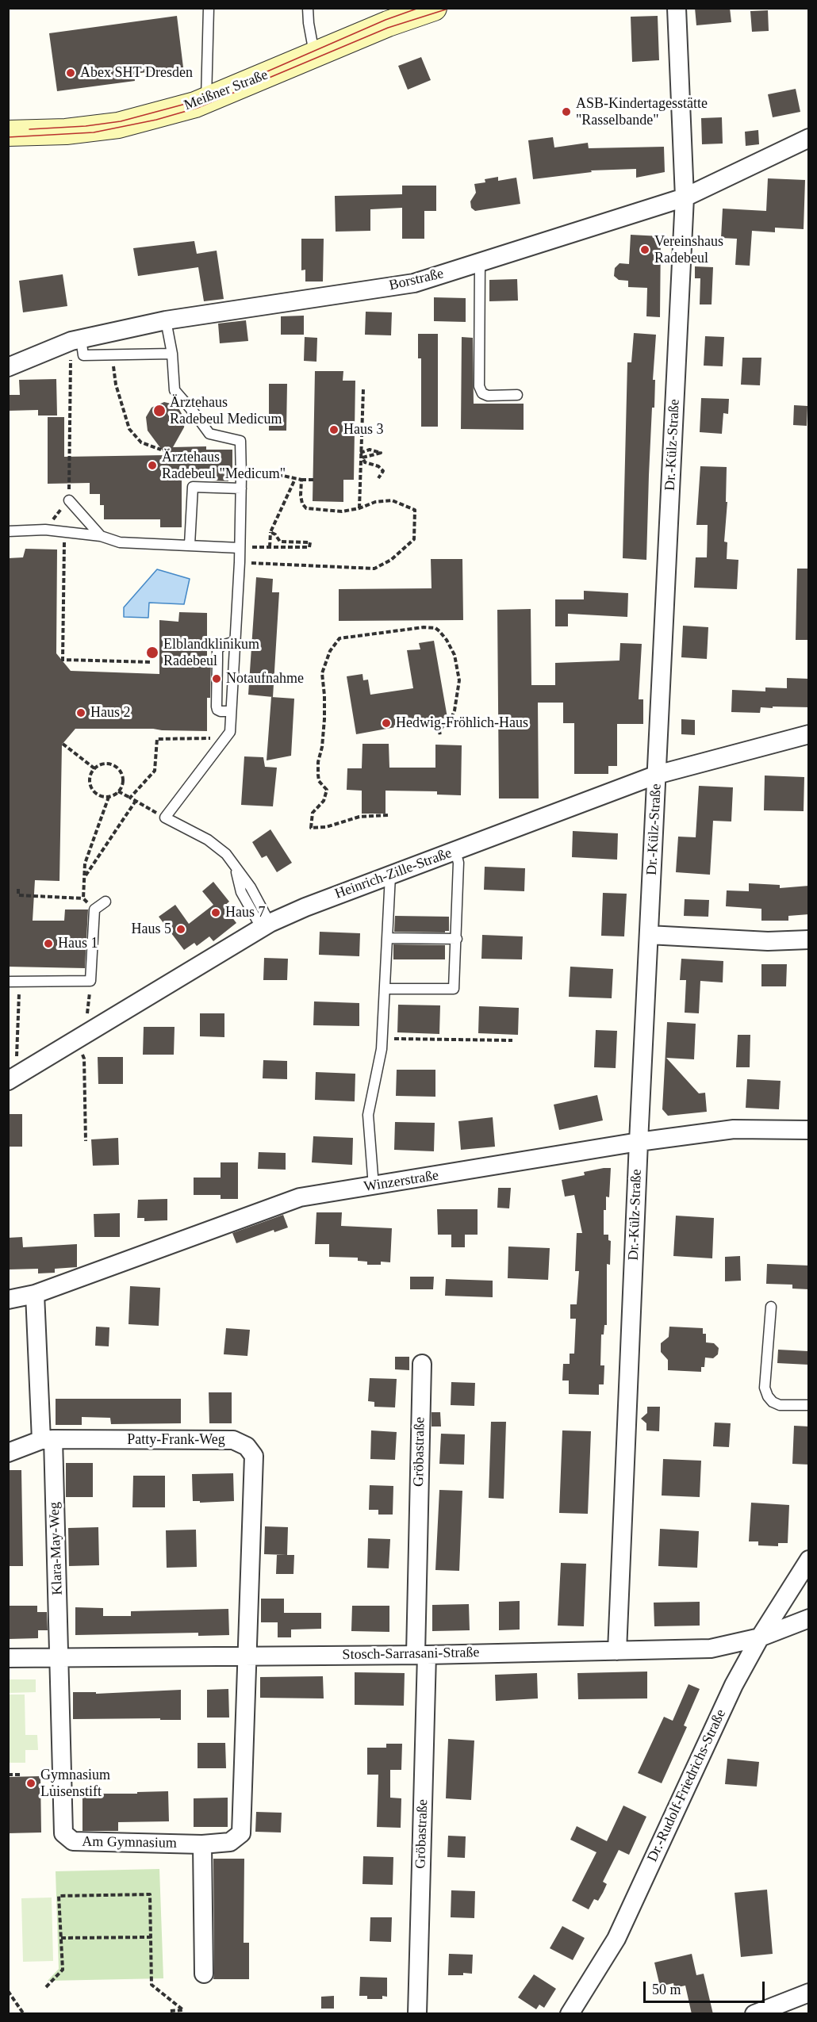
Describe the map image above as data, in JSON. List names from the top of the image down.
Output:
{
  "streets": {
    "main road": ["Meißner Straße"],
    "street": [
      "Borstraße",
      "Dr.-Külz-Straße",
      "Heinrich-Zille-Straße",
      "Winzerstraße",
      "Patty-Frank-Weg",
      "Gröbastraße",
      "Klara-May-Weg",
      "Stosch-Sarrasani-Straße",
      "Dr.-Rudolf-Friedrichs-Straße",
      "Am Gymnasium"
    ]
  },
  "crossings": [
    ["Borstraße", "Dr.-Külz-Straße"],
    ["Dr.-Külz-Straße", "Heinrich-Zille-Straße"],
    ["Dr.-Külz-Straße", "Winzerstraße"],
    ["Dr.-Külz-Straße", "Stosch-Sarrasani-Straße"],
    ["Winzerstraße", "Klara-May-Weg"],
    ["Patty-Frank-Weg", "Klara-May-Weg"],
    ["Patty-Frank-Weg", "Stosch-Sarrasani-Straße"],
    ["Patty-Frank-Weg", "Am Gymnasium"],
    ["Gröbastraße", "Stosch-Sarrasani-Straße"],
    ["Klara-May-Weg", "Stosch-Sarrasani-Straße"],
    ["Klara-May-Weg", "Am Gymnasium"],
    ["Stosch-Sarrasani-Straße", "Dr.-Rudolf-Friedrichs-Straße"],
    ["Stosch-Sarrasani-Straße", "Am Gymnasium"]
  ],
  "places": [
    "Abex SHT Dresden",
    "ASB-Kindertagesstätte \"Rasselbande\"",
    "Vereinshaus Radebeul",
    "Ärztehaus Radebeul Medicum",
    "Haus 3",
    "Ärztehaus Radebeul \"Medicum\"",
    "Elblandklinikum Radebeul",
    "Notaufnahme",
    "Haus 2",
    "Hedwig-Fröhlich-Haus",
    "Haus 7",
    "Haus 5",
    "Haus 1",
    "Gymnasium Luisenstift"
  ],
  "scale_bar": "50 m"
}
